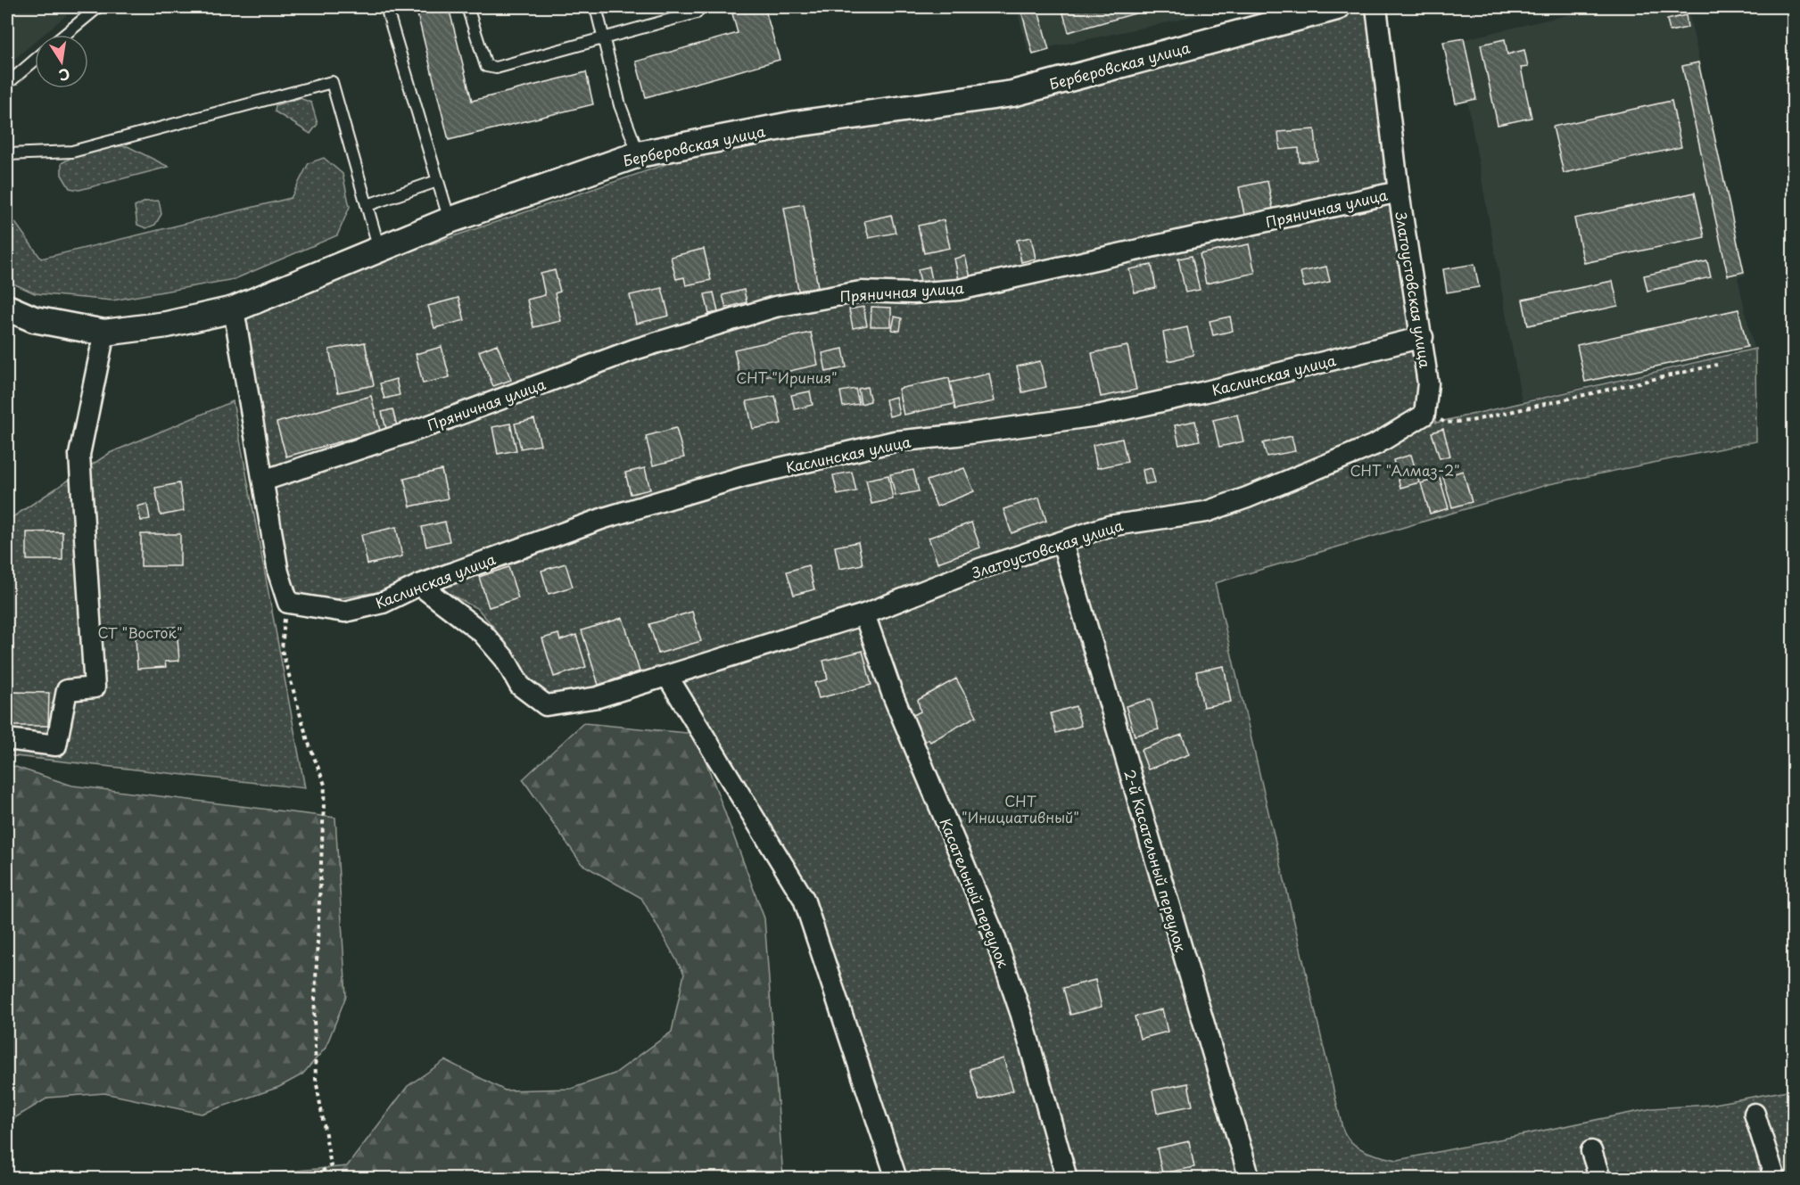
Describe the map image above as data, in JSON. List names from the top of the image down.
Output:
{
  "streets": {
    "street": [
      "Берберовская улица",
      "Пряничная улица",
      "Златоустовская улица",
      "Каслинская улица",
      "2-й Касательный переулок",
      "Касательный переулок"
    ]
  },
  "crossings": [
    ["Пряничная улица", "Златоустовская улица"],
    ["Златоустовская улица", "Каслинская улица"],
    ["Златоустовская улица", "2-й Касательный переулок"],
    ["Златоустовская улица", "Касательный переулок"]
  ],
  "parks": [
    "СНТ \"Ириния\"",
    "СНТ \"Алмаз-2\"",
    "СТ \"Восток\"",
    "СНТ \"Инициативный\""
  ],
  "north": "bottom"
}
